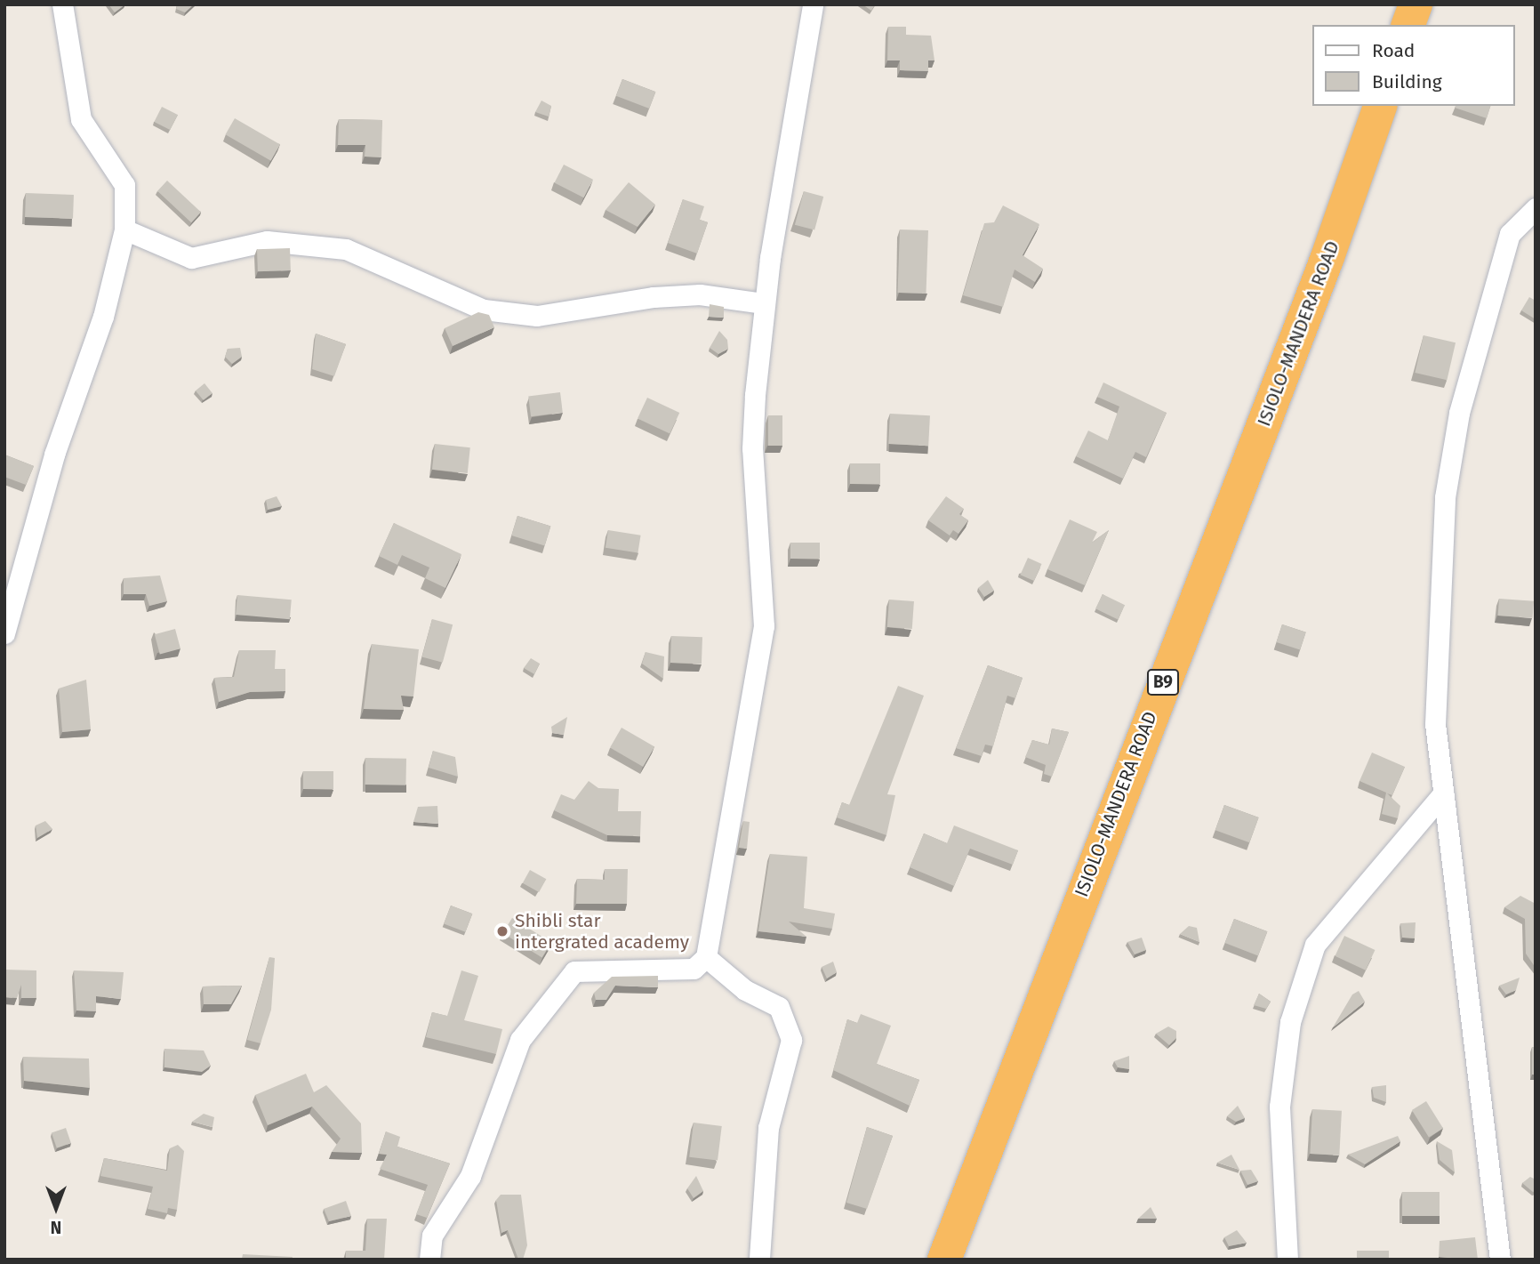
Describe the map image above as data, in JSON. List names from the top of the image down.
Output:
{
  "streets": {
    "highway": ["ISIOLO-MANDERA ROAD", "B9"]
  },
  "places": ["Shibli star intergrated academy"],
  "legend": ["Road", "Building"],
  "north": "bottom"
}
